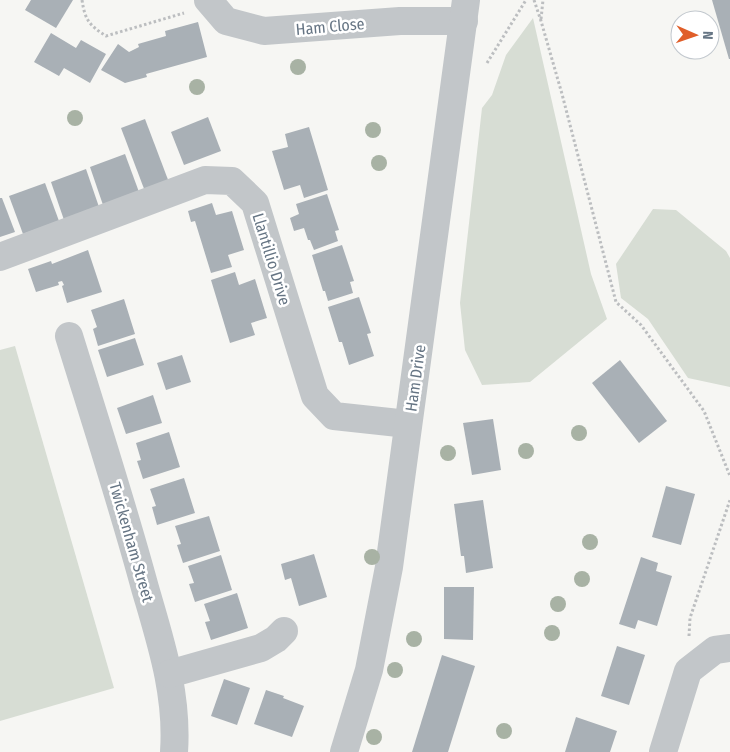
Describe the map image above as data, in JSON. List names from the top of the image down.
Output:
{
  "streets": {
    "street": [
      "Ham Close",
      "Llantillio Drive",
      "Ham Drive",
      "Twickenham Street"
    ]
  },
  "crossings": [
    ["Ham Close", "Ham Drive"],
    ["Llantillio Drive", "Ham Drive"]
  ],
  "north": "right"
}
